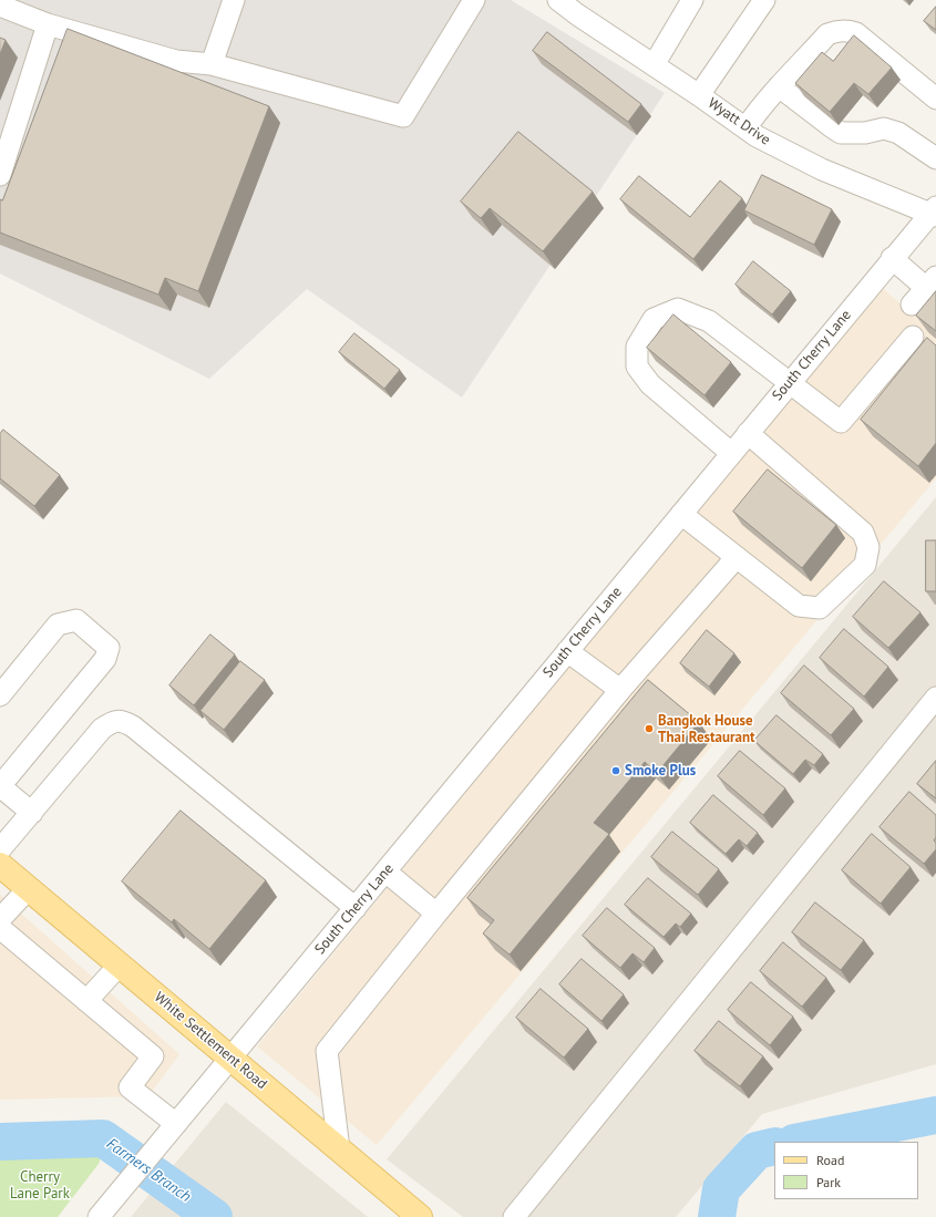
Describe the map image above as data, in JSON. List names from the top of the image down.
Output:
{
  "streets": {
    "main road": ["White Settlement Road"],
    "street": ["Wyatt Drive", "South Cherry Lane"]
  },
  "crossings": [
    ["Wyatt Drive", "South Cherry Lane"],
    ["South Cherry Lane", "White Settlement Road"]
  ],
  "water": ["Farmers Branch"],
  "parks": ["Cherry Lane Park"],
  "places": ["Bangkok House Thai Restaurant", "Smoke Plus"],
  "legend": ["Road", "Park"]
}
